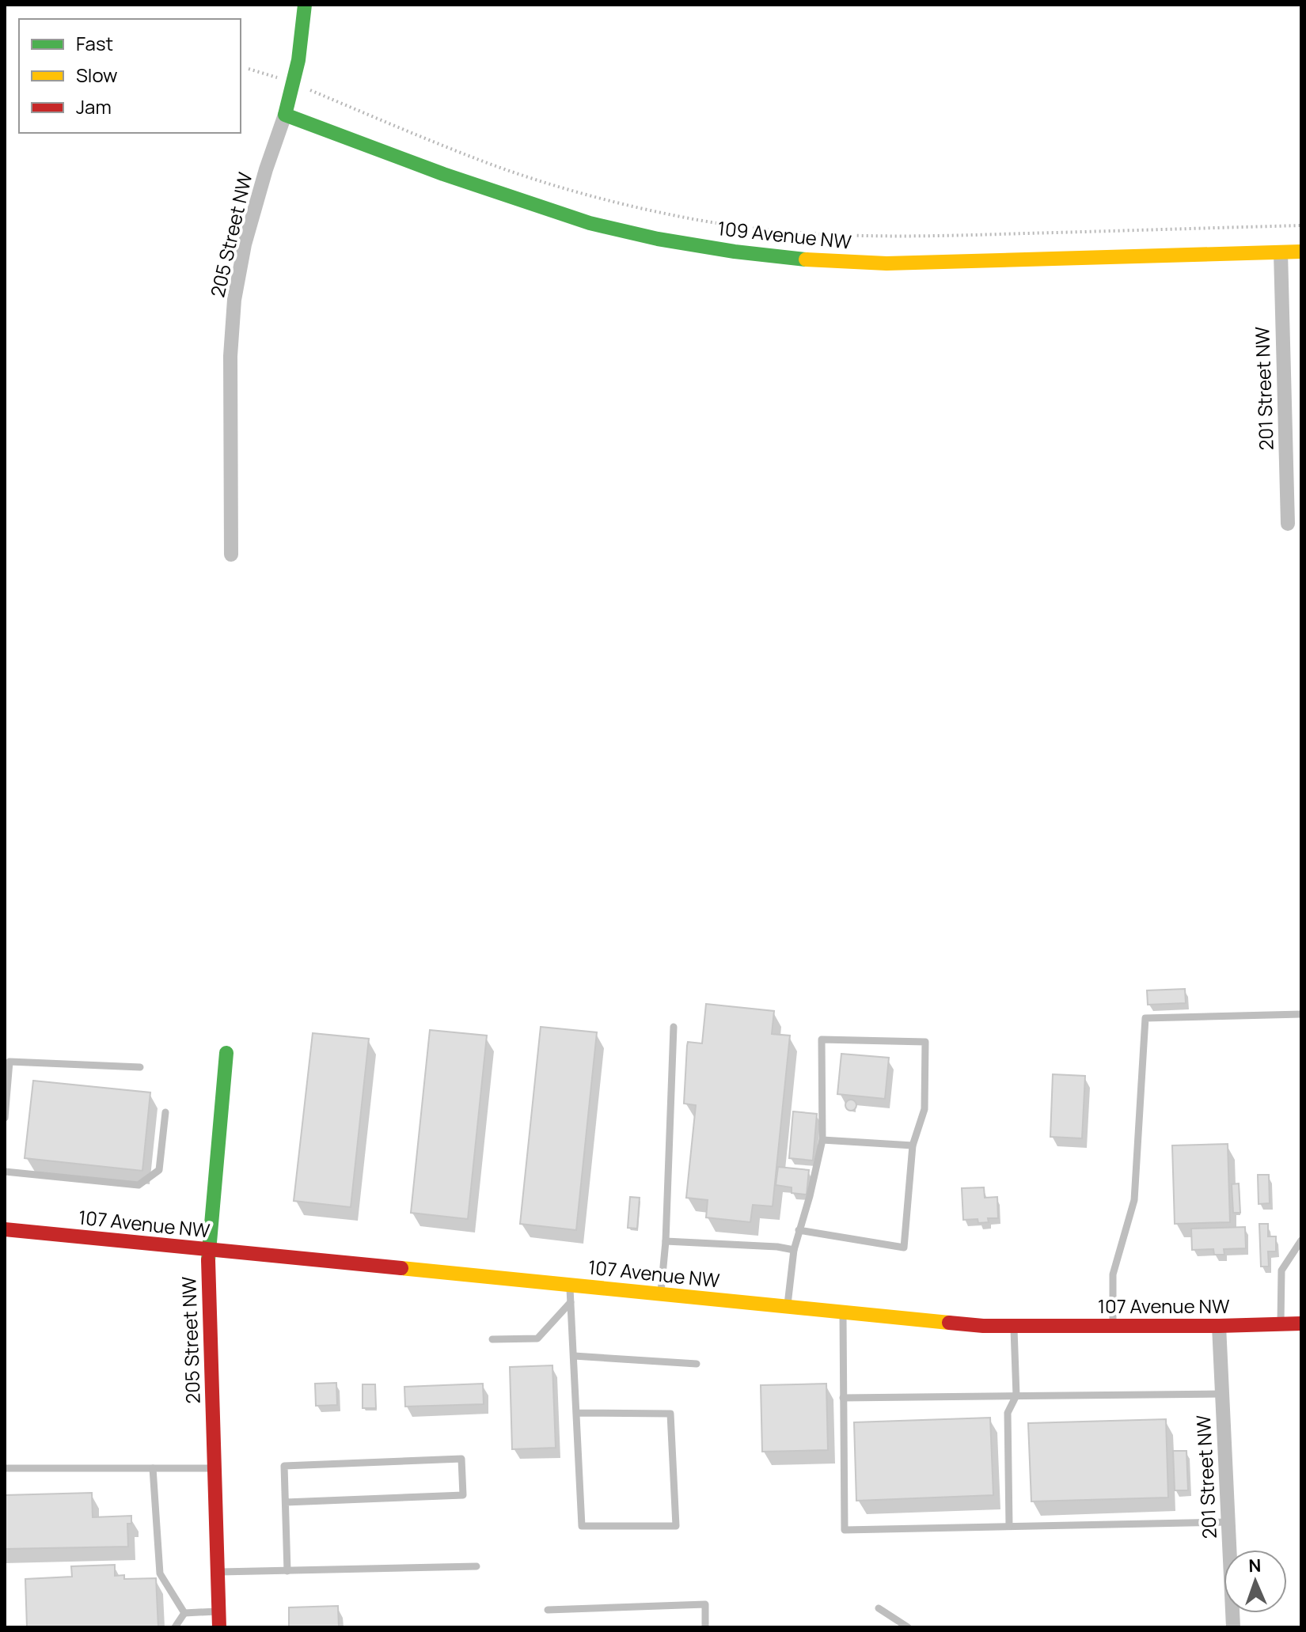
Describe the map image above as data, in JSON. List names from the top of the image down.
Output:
{
  "streets": {
    "street": [
      "205 Street NW",
      "109 Avenue NW",
      "201 Street NW",
      "107 Avenue NW"
    ]
  },
  "crossings": [
    ["205 Street NW", "109 Avenue NW"],
    ["205 Street NW", "107 Avenue NW"],
    ["109 Avenue NW", "201 Street NW"],
    ["201 Street NW", "107 Avenue NW"]
  ],
  "legend": ["Fast", "Slow", "Jam"],
  "north": "top"
}
